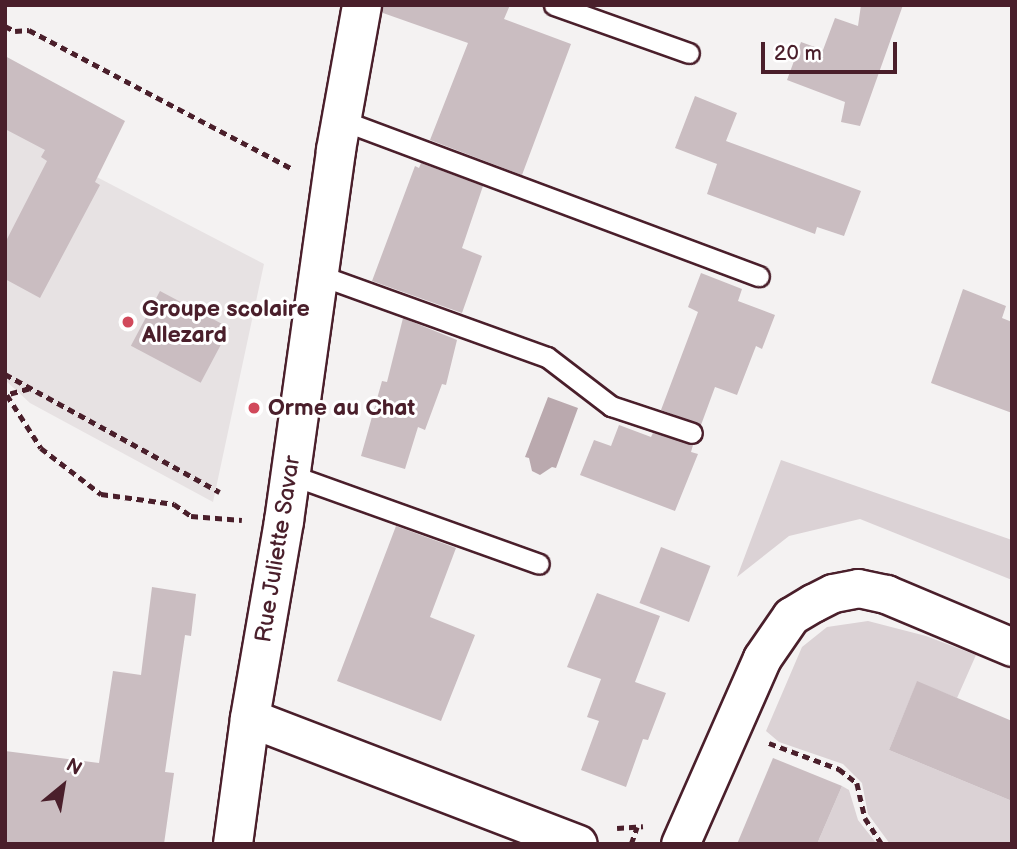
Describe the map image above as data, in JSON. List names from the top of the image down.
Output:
{
  "streets": {
    "street": ["Rue Juliette Savar"]
  },
  "places": ["Groupe scolaire Allezard", "Orme au Chat"],
  "scale_bar": "20 m",
  "north": "top right"
}
